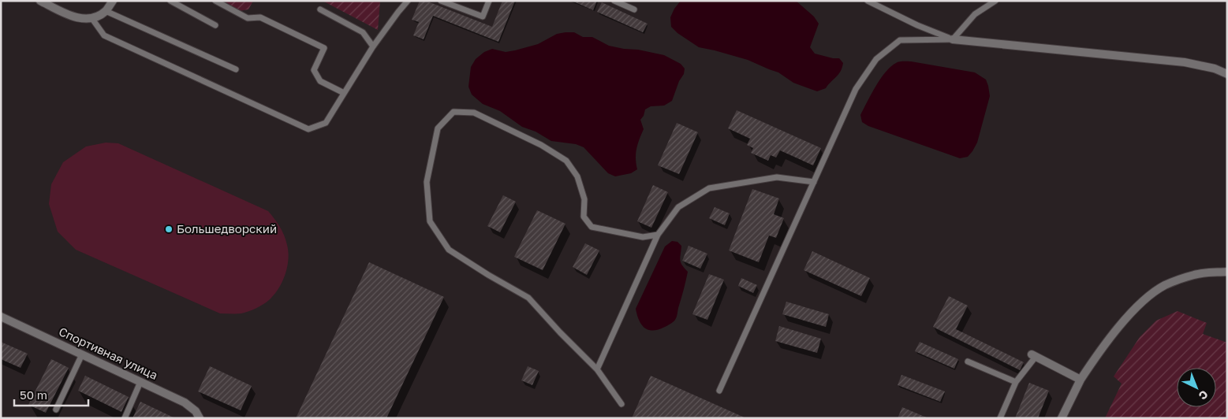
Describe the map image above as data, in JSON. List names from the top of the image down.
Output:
{
  "streets": {
    "street": ["Спортивная улица"]
  },
  "places": ["Большедворский"],
  "scale_bar": "50 m",
  "north": "bottom right"
}
